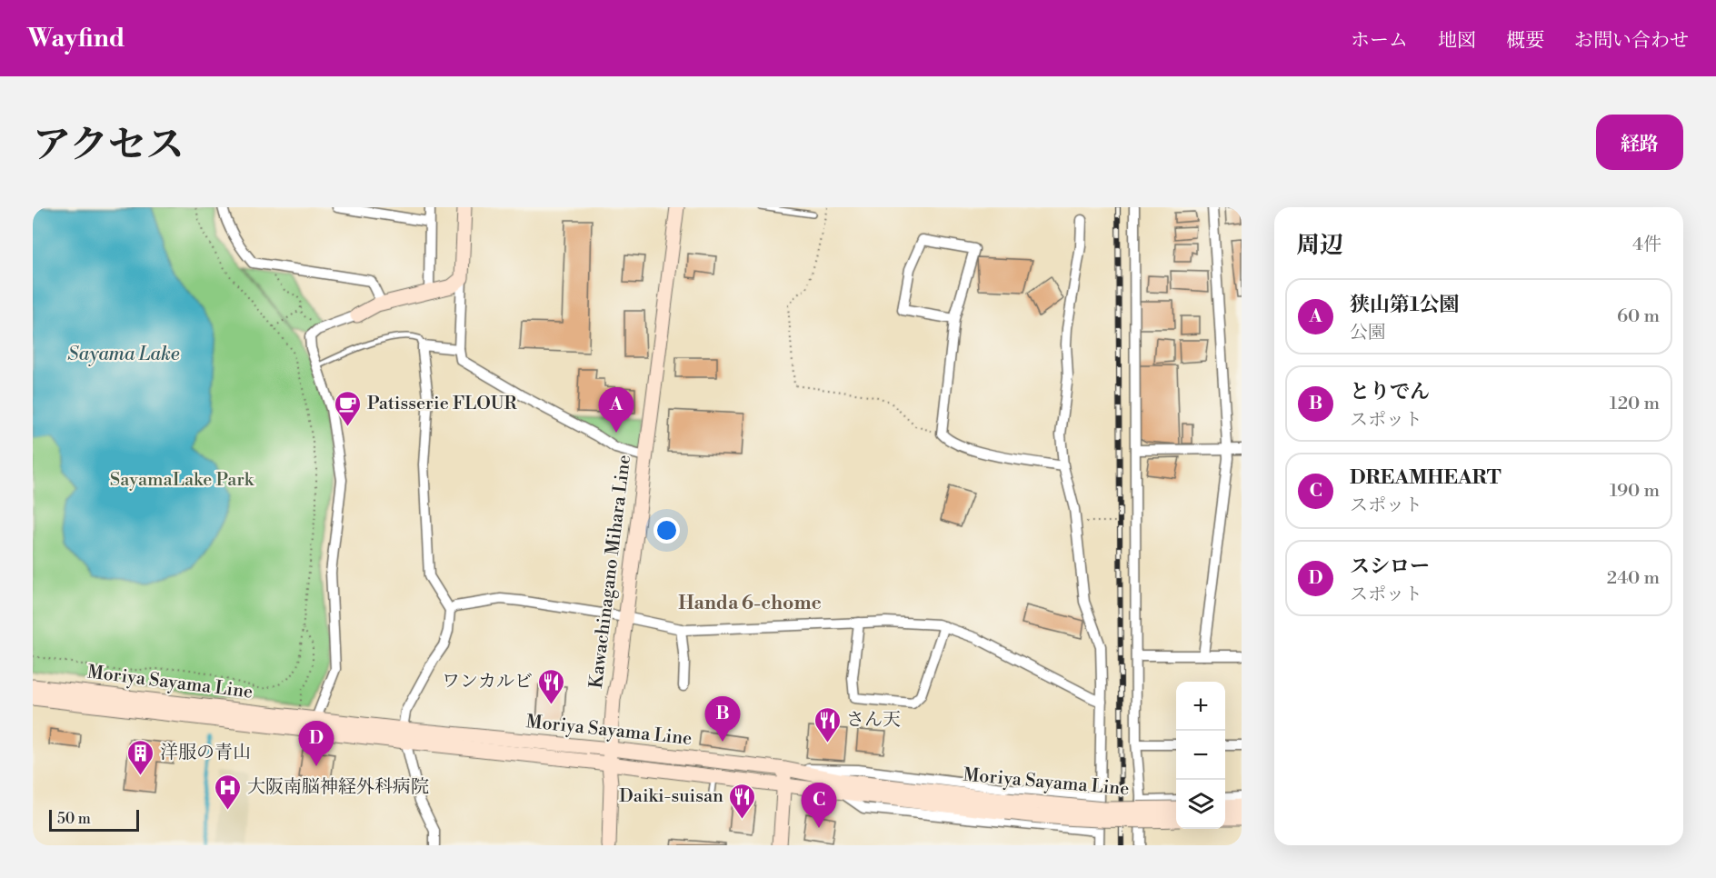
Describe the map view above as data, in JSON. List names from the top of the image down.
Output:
{
  "streets": {
    "main road": ["Kawachinagano Mihara Line", "Moriya Sayama Line"]
  },
  "crossings": [
    ["Kawachinagano Mihara Line", "Moriya Sayama Line"]
  ],
  "districts": ["Handa 6-chome"],
  "water": ["Sayama Lake"],
  "parks": ["SayamaLake Park"],
  "places": {
    "cafe": ["Patisserie FLOUR"],
    "restaurant": ["ワンカルビ", "さん天", "Daiki-suisan"],
    "building": ["洋服の青山"],
    "hospital": ["大阪南脳神経外科病院"]
  },
  "scale_bar": "50 m",
  "page": {
    "header": "Wayfind",
    "nav": [
      "ホーム",
      "地図",
      "概要",
      "お問い合わせ"
    ],
    "title": "アクセス",
    "buttons": "経路",
    "heading": ["周辺", "4件"],
    "list": [
      {
        "mark": "A",
        "name": "狭山第1公園",
        "note": "公園",
        "value": "60 m"
      },
      {
        "mark": "B",
        "name": "とりでん",
        "note": "スポット",
        "value": "120 m"
      },
      {
        "mark": "C",
        "name": "DREAMHEART",
        "note": "スポット",
        "value": "190 m"
      },
      {
        "mark": "D",
        "name": "スシロー",
        "note": "スポット",
        "value": "240 m"
      }
    ],
    "pins": [
      "A",
      "B",
      "D",
      "C"
    ],
    "map_buttons": ["+", "−"],
    "scale": "50 m"
  }
}
